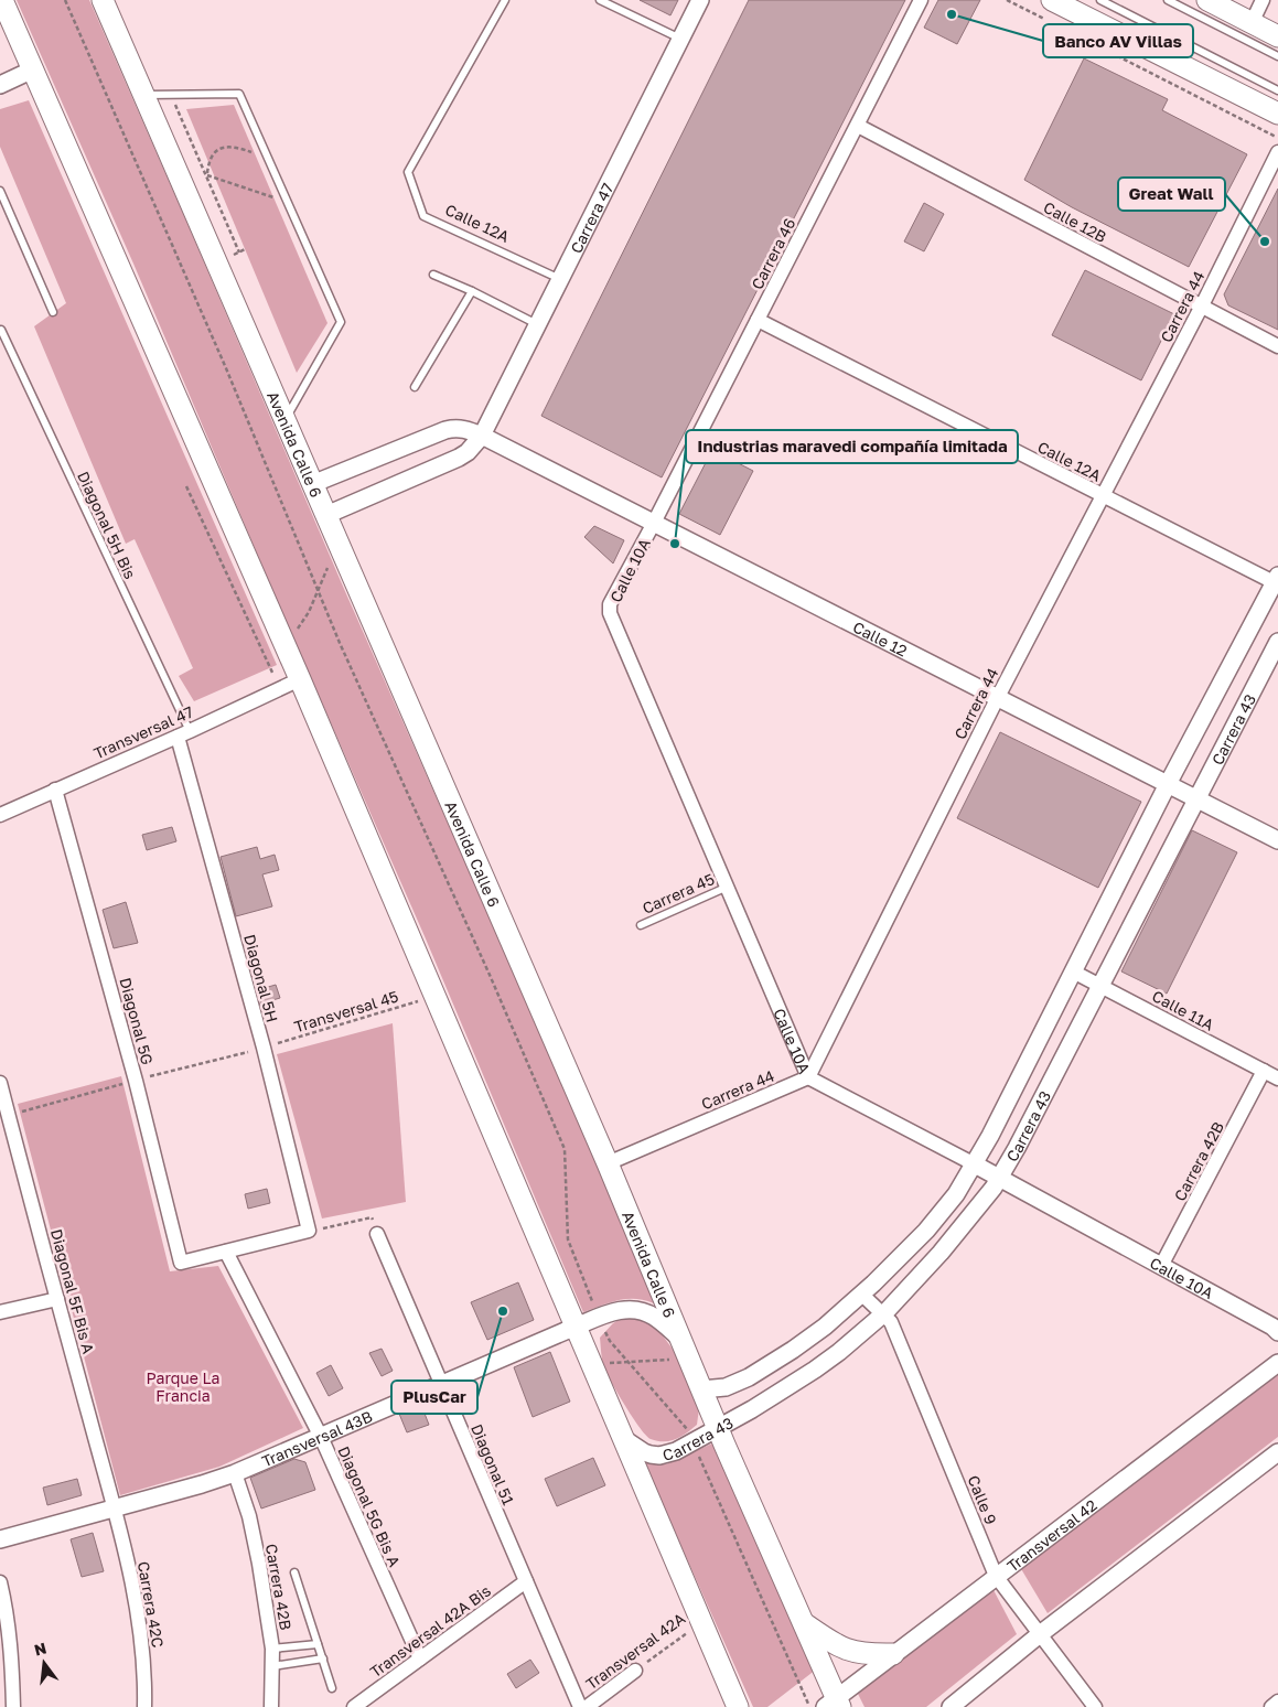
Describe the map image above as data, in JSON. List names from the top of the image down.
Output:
{
  "streets": {
    "main road": ["Avenida Calle 6"],
    "street": [
      "Carrera 47",
      "Calle 12B",
      "Calle 12A",
      "Carrera 46",
      "Carrera 44",
      "Calle 10A",
      "Calle 12",
      "Carrera 43",
      "Transversal 47",
      "Diagonal 5H",
      "Calle 11A",
      "Diagonal 5G",
      "Carrera 42B",
      "Diagonal 5F Bis A",
      "Transversal 43B",
      "Diagonal 51",
      "Calle 9",
      "Diagonal 5G Bis A",
      "Transversal 42",
      "Carrera 42C",
      "Transversal 42A Bis",
      "Transversal 42A"
    ],
    "lane": ["Diagonal 5H Bis", "Carrera 45"],
    "path": ["Transversal 45"]
  },
  "crossings": [
    ["Carrera 47", "Calle 12A"],
    ["Carrera 47", "Avenida Calle 6"],
    ["Carrera 47", "Calle 12"],
    ["Calle 12B", "Carrera 46"],
    ["Calle 12B", "Carrera 44"],
    ["Calle 12A", "Carrera 46"],
    ["Calle 12A", "Carrera 44"],
    ["Calle 12A", "Carrera 43"],
    ["Carrera 46", "Calle 10A"],
    ["Carrera 46", "Calle 12"],
    ["Carrera 44", "Avenida Calle 6"],
    ["Carrera 44", "Calle 10A"],
    ["Carrera 44", "Calle 12"],
    ["Avenida Calle 6", "Carrera 43"],
    ["Avenida Calle 6", "Transversal 43B"],
    ["Avenida Calle 6", "Transversal 42"],
    ["Diagonal 5H Bis", "Transversal 47"],
    ["Diagonal 5H Bis", "Diagonal 5H"],
    ["Calle 10A", "Calle 12"],
    ["Calle 10A", "Carrera 43"],
    ["Calle 10A", "Carrera 45"],
    ["Calle 10A", "Carrera 42B"],
    ["Calle 12", "Carrera 43"],
    ["Carrera 43", "Calle 11A"],
    ["Carrera 43", "Calle 9"],
    ["Transversal 47", "Diagonal 5H"],
    ["Transversal 47", "Diagonal 5G"],
    ["Diagonal 5H", "Transversal 45"],
    ["Calle 11A", "Carrera 42B"],
    ["Diagonal 5G", "Diagonal 5G Bis A"],
    ["Carrera 42B", "Transversal 43B"],
    ["Diagonal 5F Bis A", "Transversal 43B"],
    ["Diagonal 5F Bis A", "Carrera 42C"],
    ["Transversal 43B", "Diagonal 51"],
    ["Transversal 43B", "Diagonal 5G Bis A"],
    ["Transversal 43B", "Carrera 42C"],
    ["Diagonal 51", "Transversal 42A Bis"],
    ["Calle 9", "Transversal 42"],
    ["Diagonal 5G Bis A", "Transversal 42A Bis"]
  ],
  "parks": ["Parque La Francia"],
  "places": [
    "Banco AV Villas",
    "Great Wall",
    "Industrias maravedi compañía limitada",
    "PlusCar"
  ],
  "north": "top"
}
